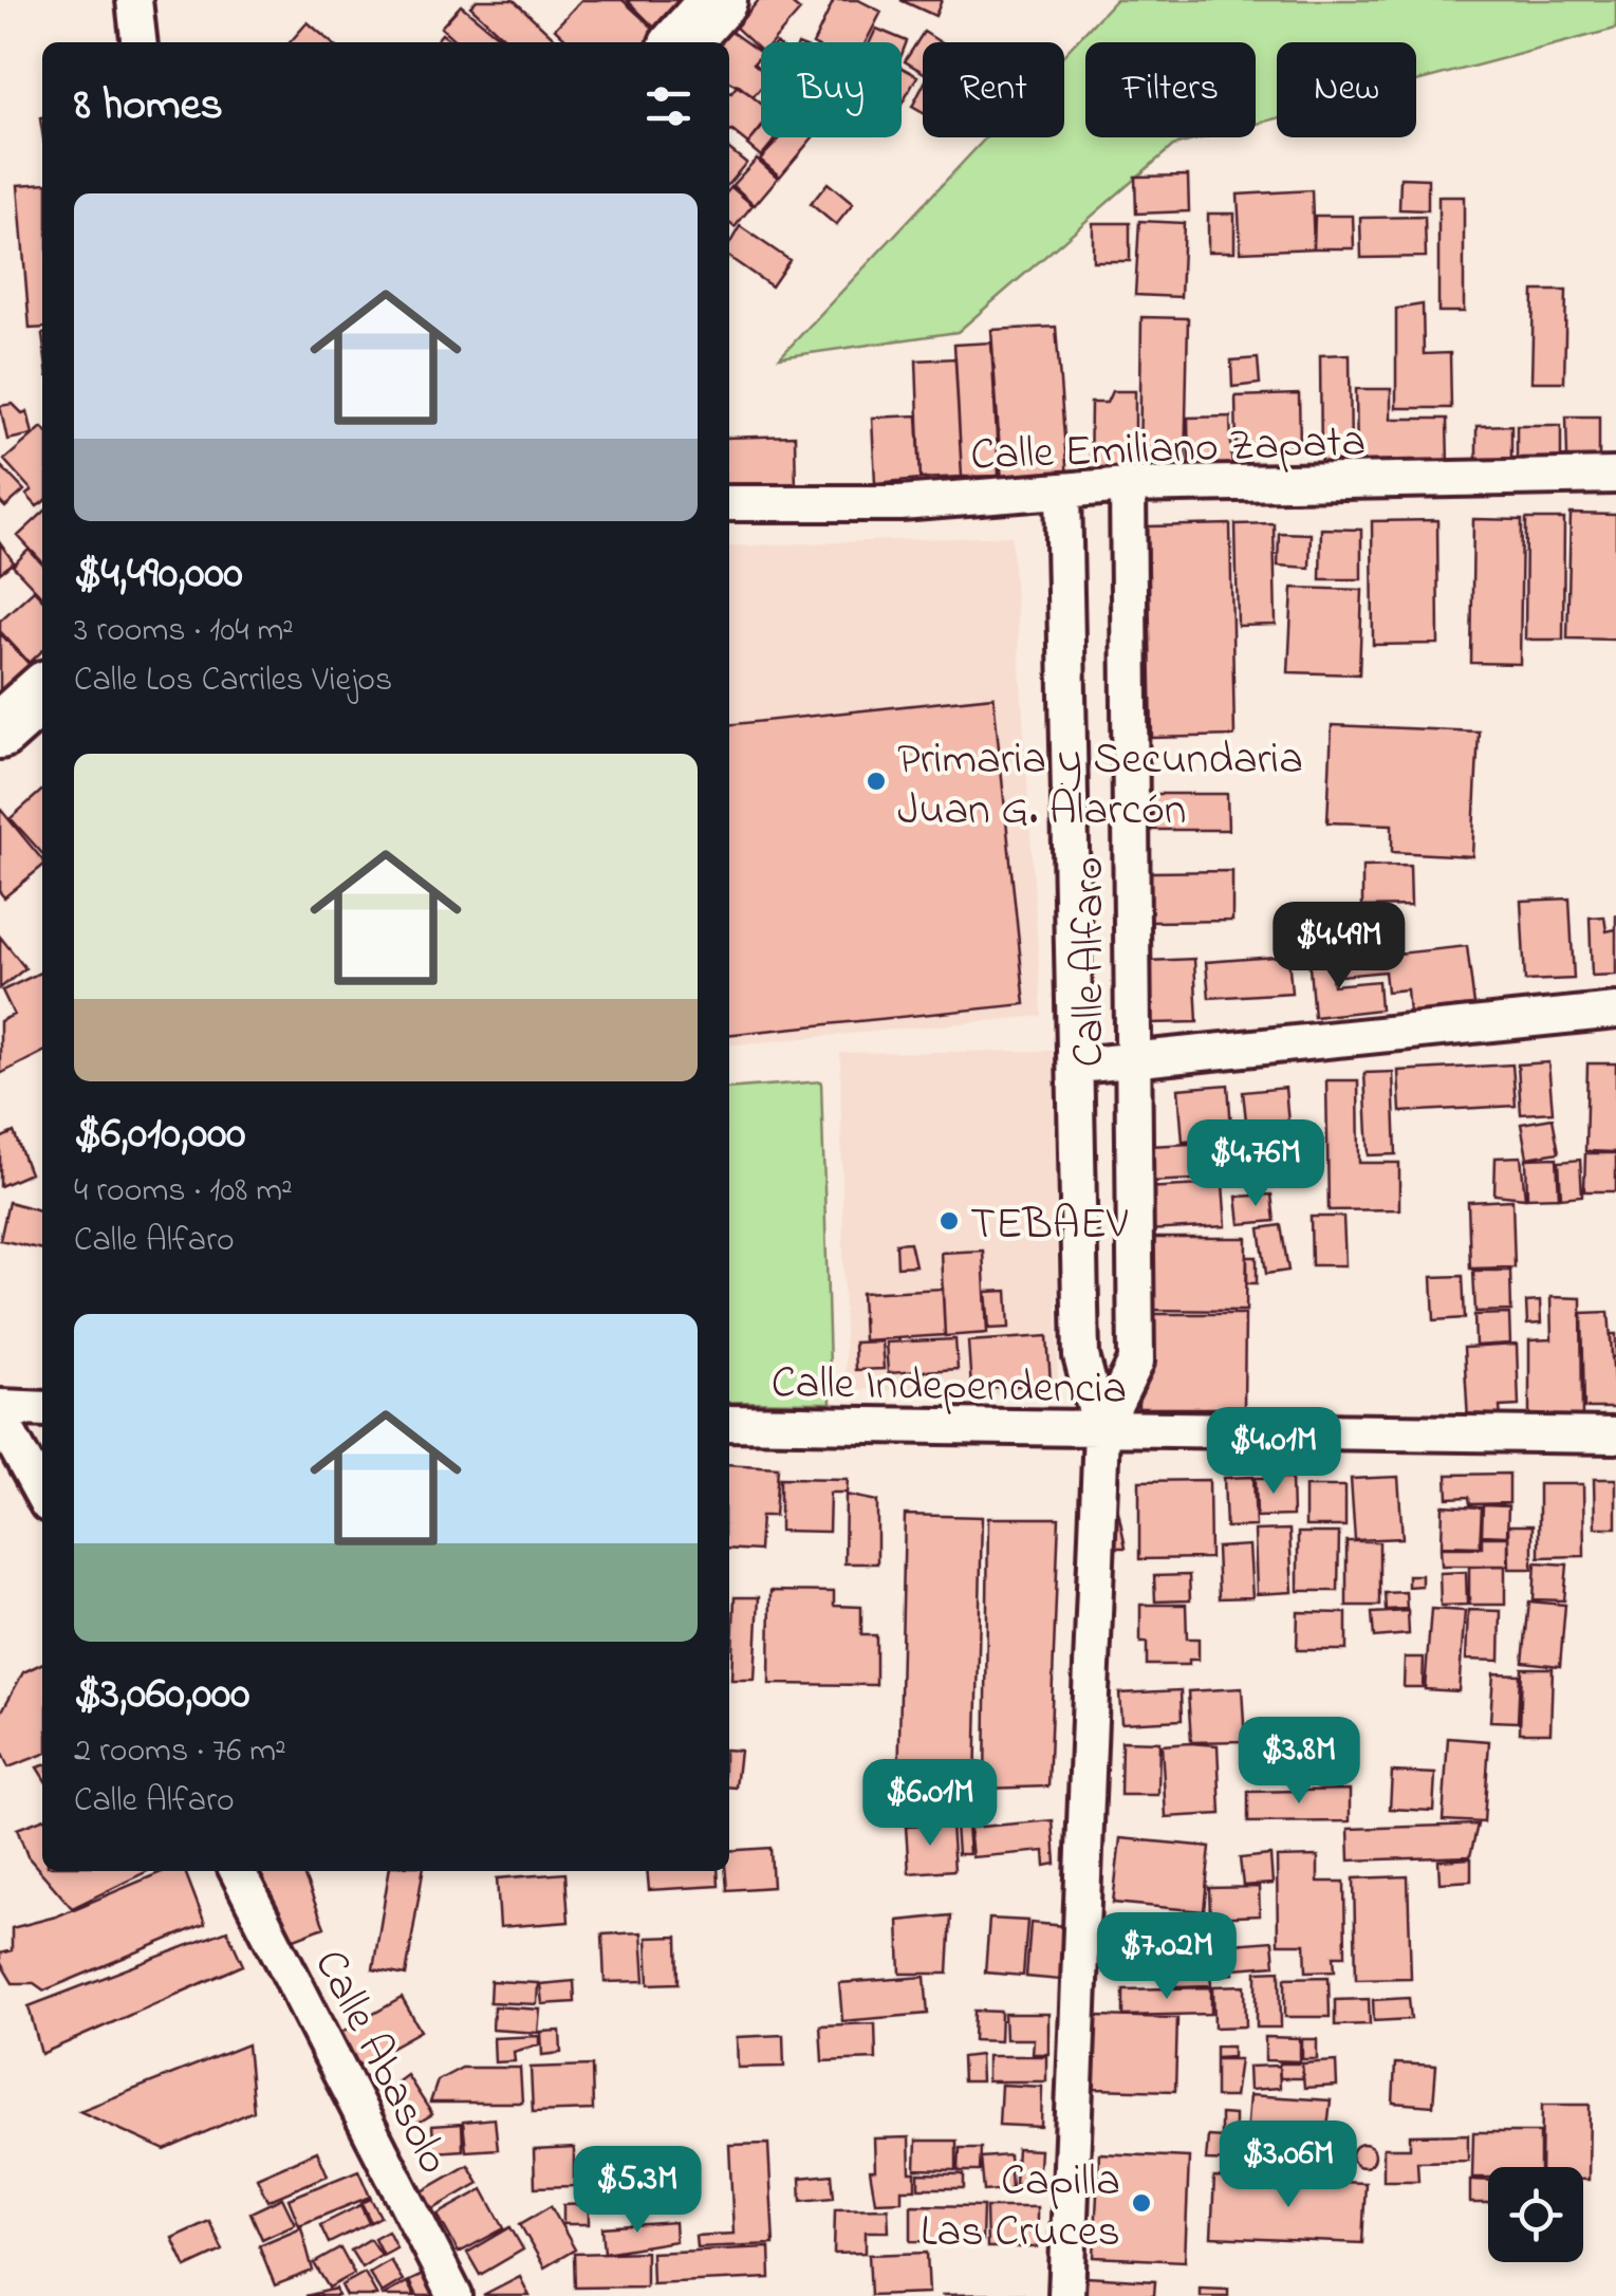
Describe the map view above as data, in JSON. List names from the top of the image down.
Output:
{
  "streets": {
    "street": [
      "Calle Emiliano Zapata",
      "Calle Alfaro",
      "Calle Independencia",
      "Calle Abasolo"
    ]
  },
  "crossings": [
    ["Calle Emiliano Zapata", "Calle Alfaro"],
    ["Calle Alfaro", "Calle Independencia"]
  ],
  "places": ["Primaria y Secundaria Juan G. Alarcón", "TEBAEV", "Capilla Las Cruces"],
  "page": {
    "chip": [
      "Buy",
      "Rent",
      "Filters",
      "New"
    ],
    "heading": "8 homes",
    "list": [
      {
        "name": "$4,490,000",
        "note": "3 rooms · 104 m² · Calle Los Carriles Viejos"
      },
      {
        "name": "$6,010,000",
        "note": "4 rooms · 108 m² · Calle Alfaro"
      },
      {
        "name": "$3,060,000",
        "note": "2 rooms · 76 m² · Calle Alfaro"
      }
    ],
    "price": [
      "$4.49M",
      "$4.76M",
      "$4.01M",
      "$3.8M",
      "$6.01M",
      "$7.02M",
      "$3.06M",
      "$5.3M"
    ]
  }
}
